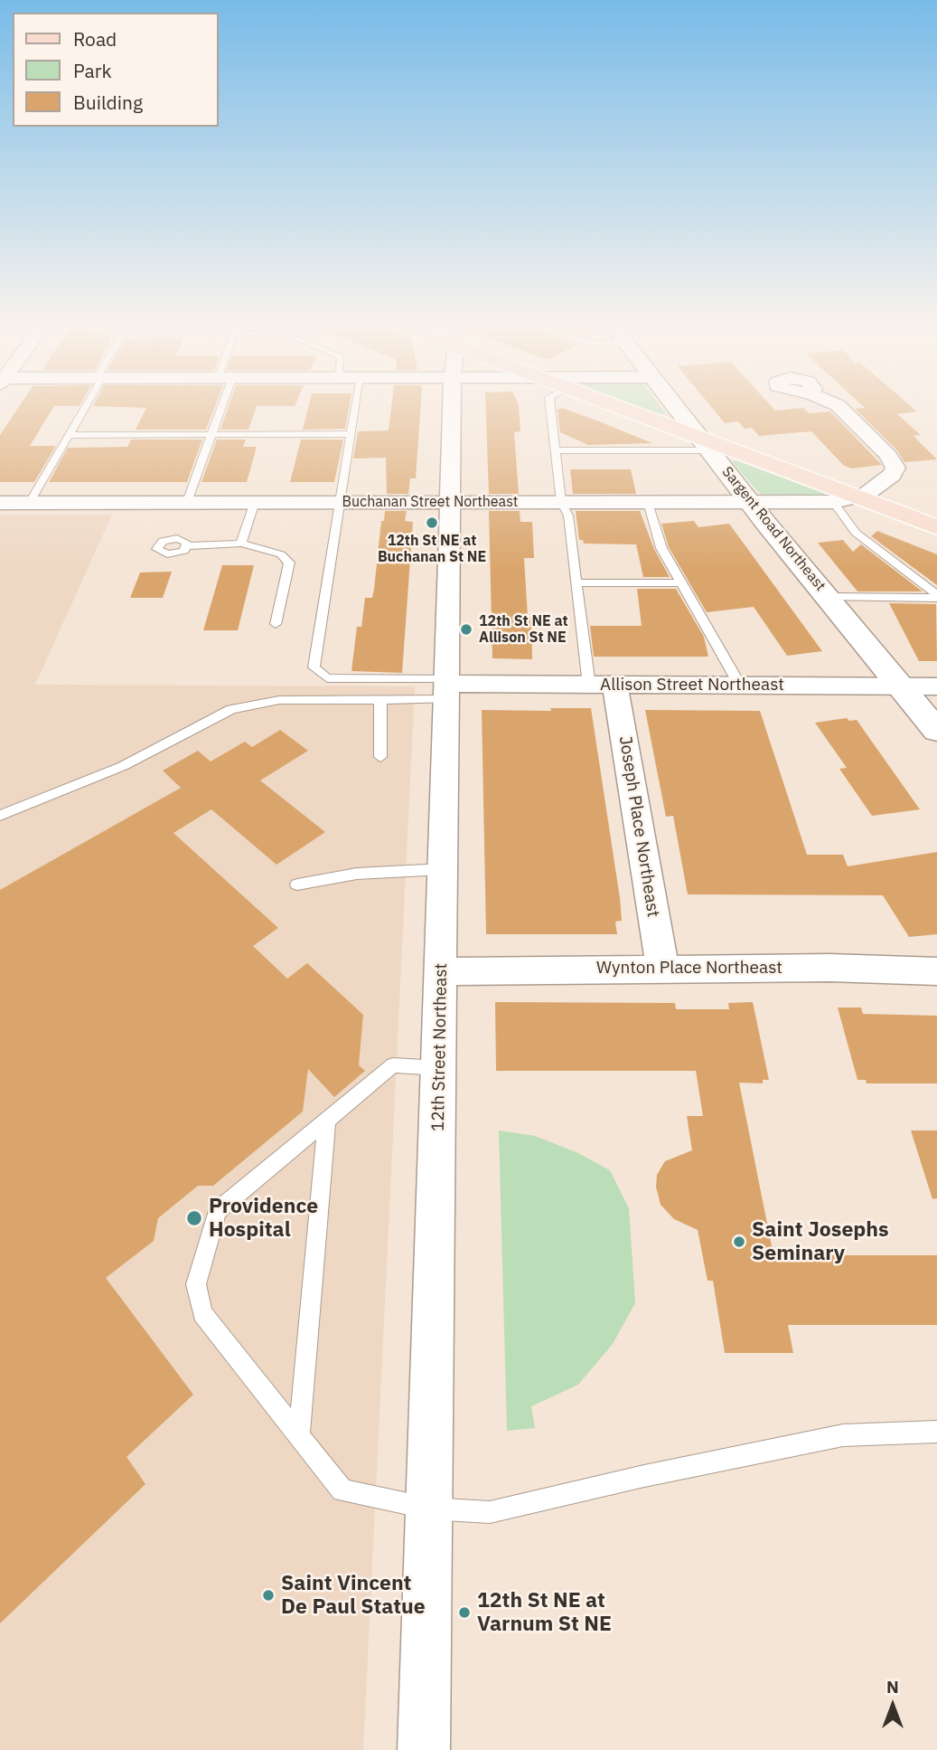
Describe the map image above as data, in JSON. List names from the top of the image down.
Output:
{
  "streets": {
    "main road": ["Sargent Road Northeast"],
    "street": [
      "Buchanan Street Northeast",
      "Allison Street Northeast",
      "Joseph Place Northeast",
      "Wynton Place Northeast",
      "12th Street Northeast"
    ]
  },
  "crossings": [
    ["Buchanan Street Northeast", "Sargent Road Northeast"],
    ["Buchanan Street Northeast", "12th Street Northeast"],
    ["Sargent Road Northeast", "Allison Street Northeast"],
    ["Allison Street Northeast", "Joseph Place Northeast"],
    ["Allison Street Northeast", "12th Street Northeast"],
    ["Joseph Place Northeast", "Wynton Place Northeast"],
    ["Wynton Place Northeast", "12th Street Northeast"]
  ],
  "places": [
    "12th St NE at Buchanan St NE",
    "12th St NE at Allison St NE",
    "Providence Hospital",
    "Saint Josephs Seminary",
    "Saint Vincent De Paul Statue",
    "12th St NE at Varnum St NE"
  ],
  "legend": ["Road", "Park", "Building"],
  "north": "top"
}
